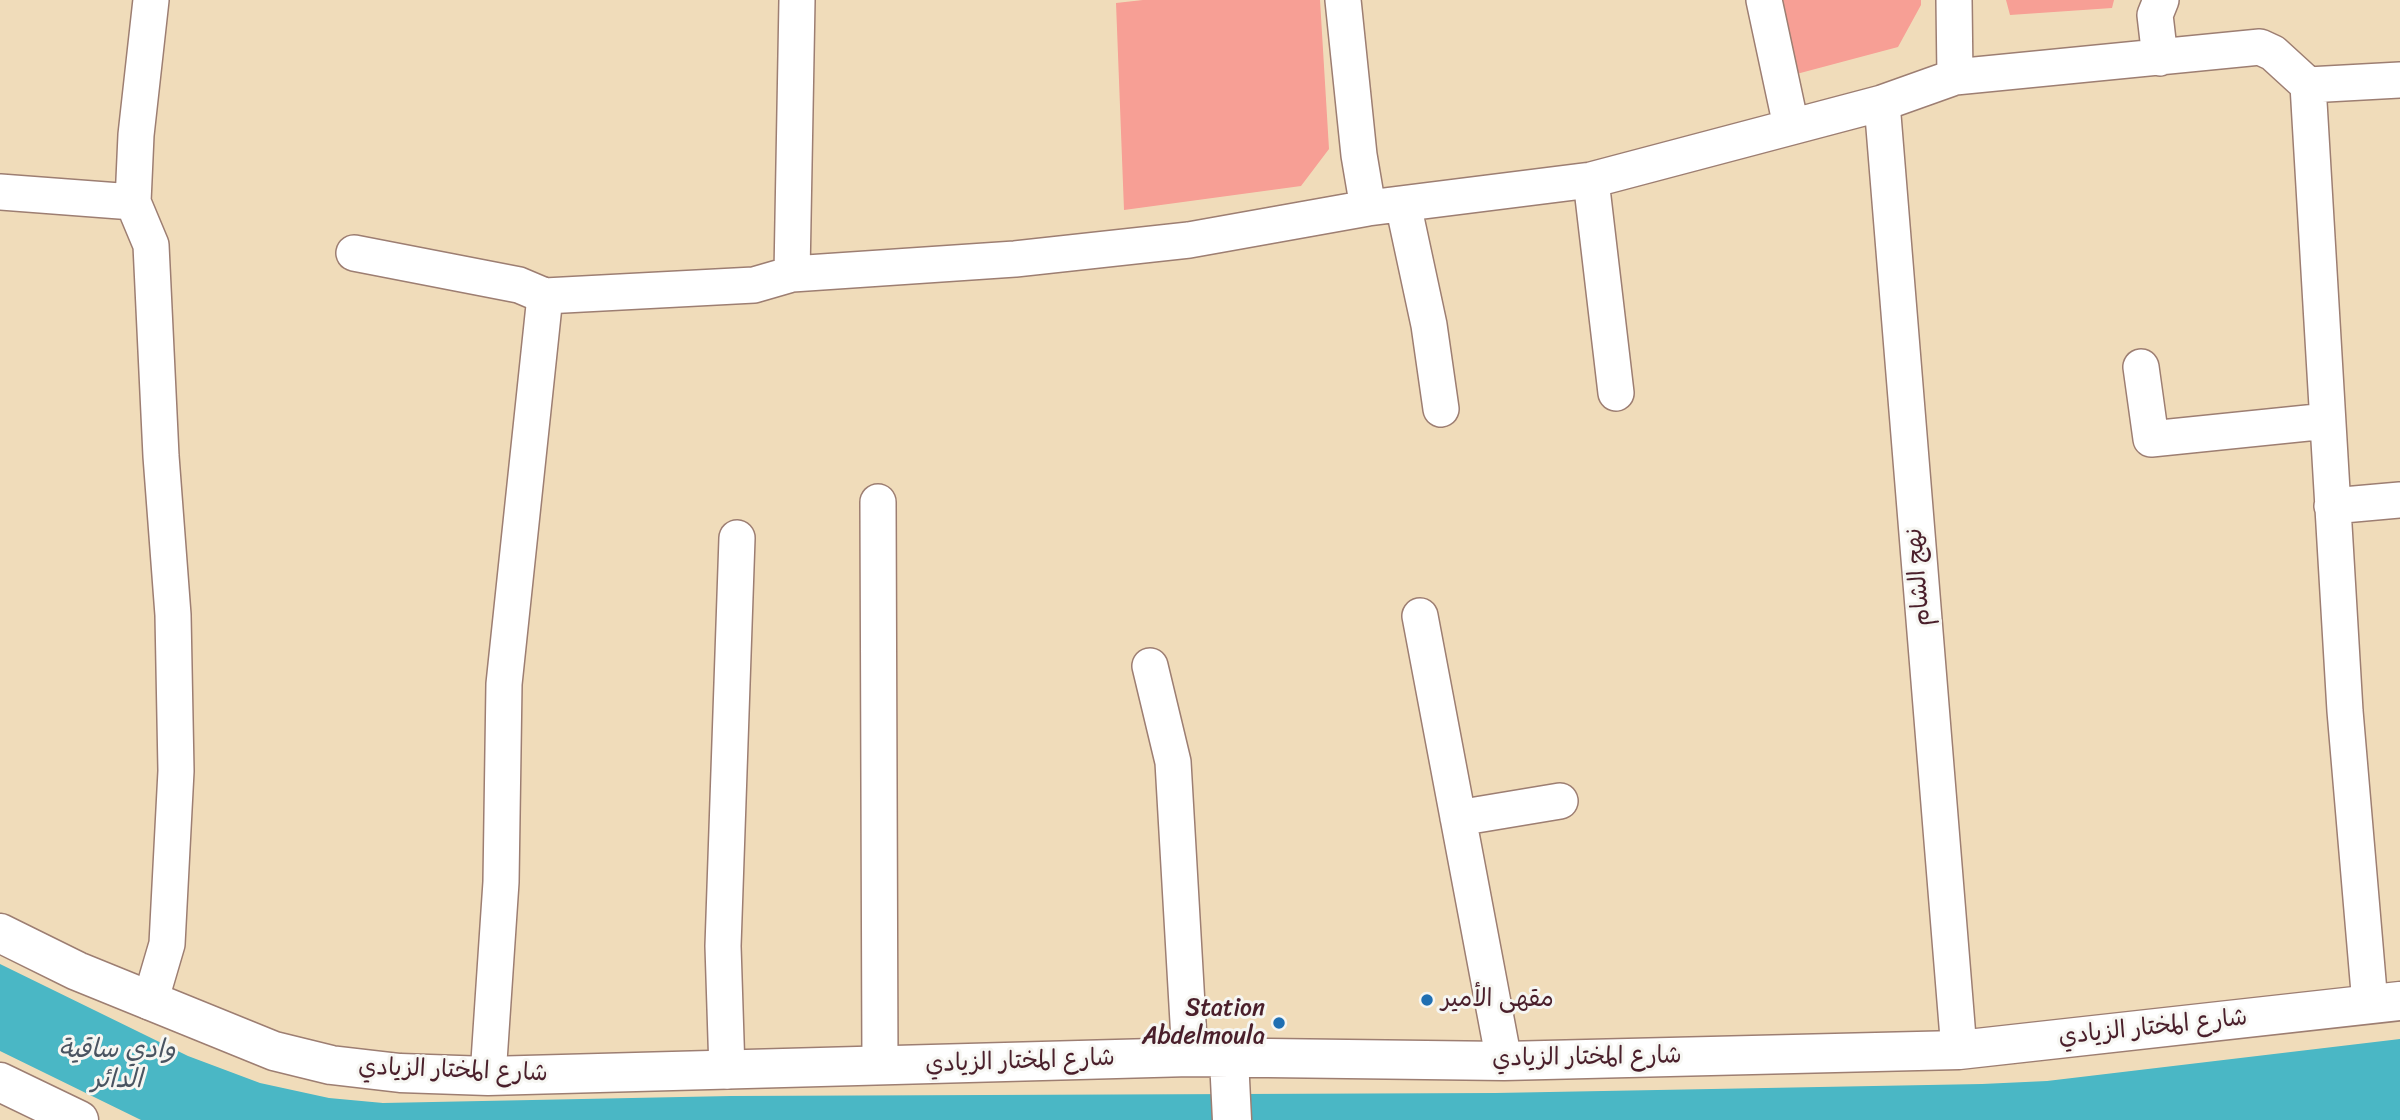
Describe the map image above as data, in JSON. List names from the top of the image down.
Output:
{
  "streets": {
    "main road": ["شارع المختار الزيادي"],
    "street": ["نهج الشام"]
  },
  "crossings": [
    ["نهج الشام", "شارع المختار الزيادي"]
  ],
  "water": ["وادي ساقية الدائر"],
  "places": ["مقهى الأمير", "Station Abdelmoula"]
}
